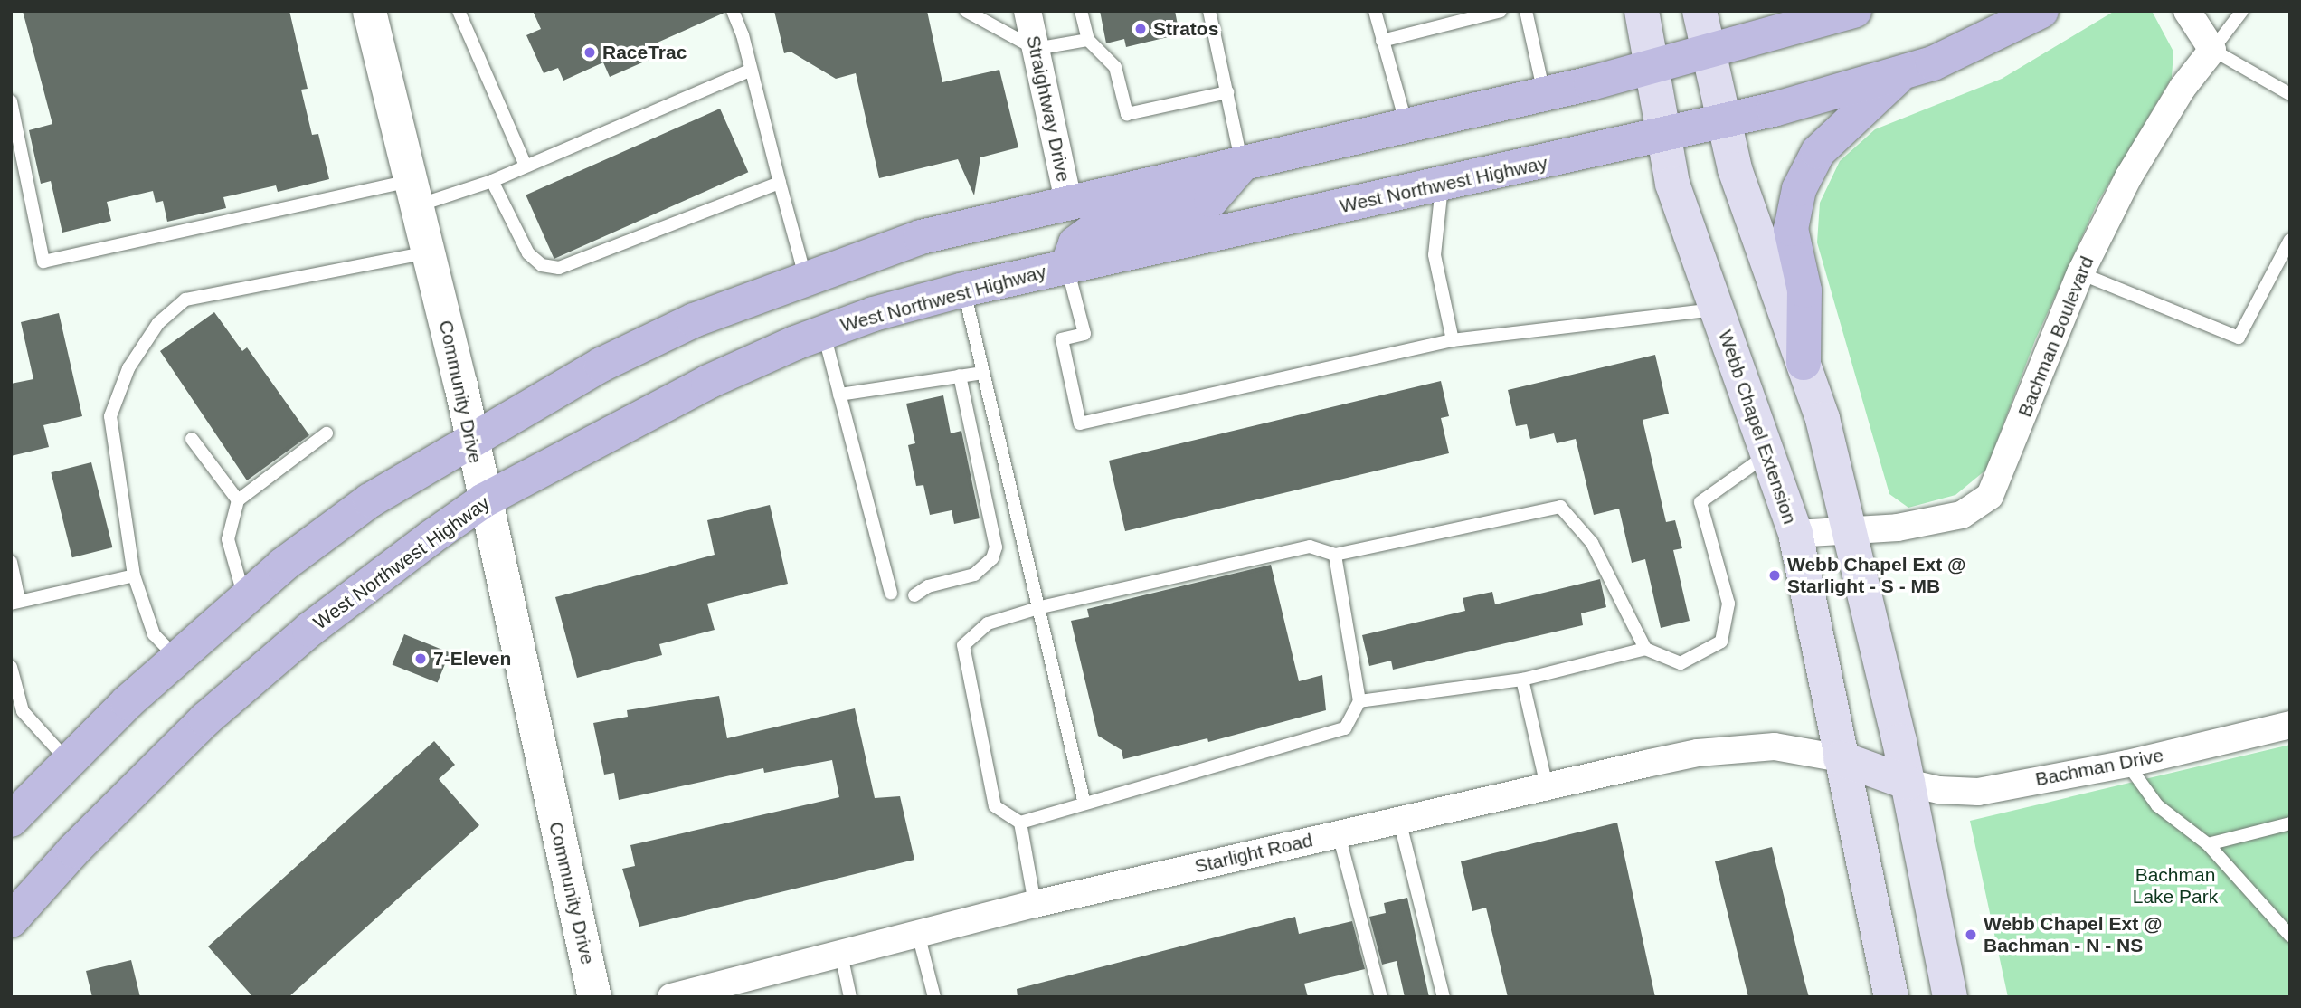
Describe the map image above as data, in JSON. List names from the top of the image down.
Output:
{
  "streets": {
    "main road": ["West Northwest Highway", "Webb Chapel Extension"],
    "street": [
      "Straightway Drive",
      "Bachman Boulevard",
      "Community Drive",
      "Bachman Drive",
      "Starlight Road"
    ]
  },
  "crossings": [
    ["West Northwest Highway", "Community Drive"],
    ["West Northwest Highway", "Webb Chapel Extension"],
    ["Bachman Boulevard", "Webb Chapel Extension"],
    ["Webb Chapel Extension", "Starlight Road"]
  ],
  "parks": ["Bachman Lake Park"],
  "places": [
    "Stratos",
    "RaceTrac",
    "Webb Chapel Ext @ Starlight - S - MB",
    "7-Eleven",
    "Webb Chapel Ext @ Bachman - N - NS"
  ]
}
